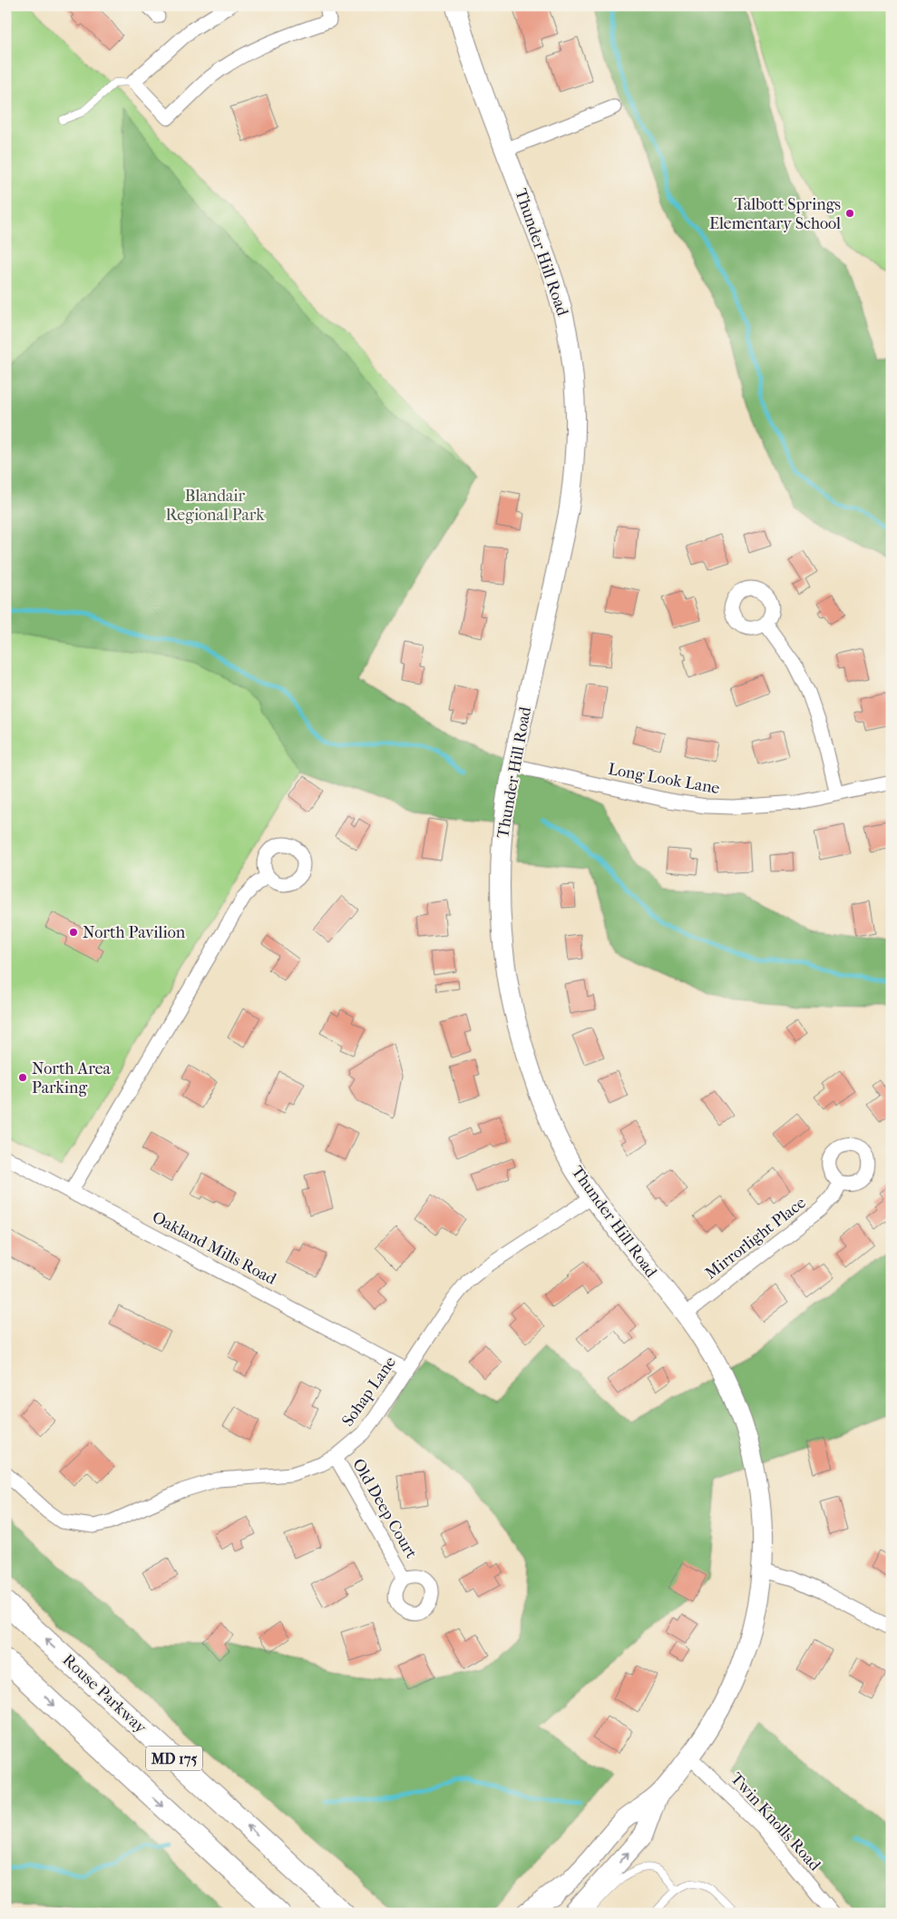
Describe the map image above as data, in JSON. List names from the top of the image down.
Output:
{
  "streets": {
    "main road": ["Rouse Parkway", "MD 175"],
    "street": [
      "Thunder Hill Road",
      "Long Look Lane",
      "Mirrorlight Place",
      "Oakland Mills Road",
      "Sohap Lane",
      "Old Deep Court",
      "Twin Knolls Road"
    ]
  },
  "crossings": [
    ["Thunder Hill Road", "Long Look Lane"],
    ["Thunder Hill Road", "Mirrorlight Place"],
    ["Thunder Hill Road", "Sohap Lane"],
    ["Thunder Hill Road", "Twin Knolls Road"],
    ["Oakland Mills Road", "Sohap Lane"],
    ["Sohap Lane", "Old Deep Court"]
  ],
  "parks": ["Blandair Regional Park"],
  "places": ["Talbott Springs Elementary School", "North Pavilion", "North Area Parking"]
}
